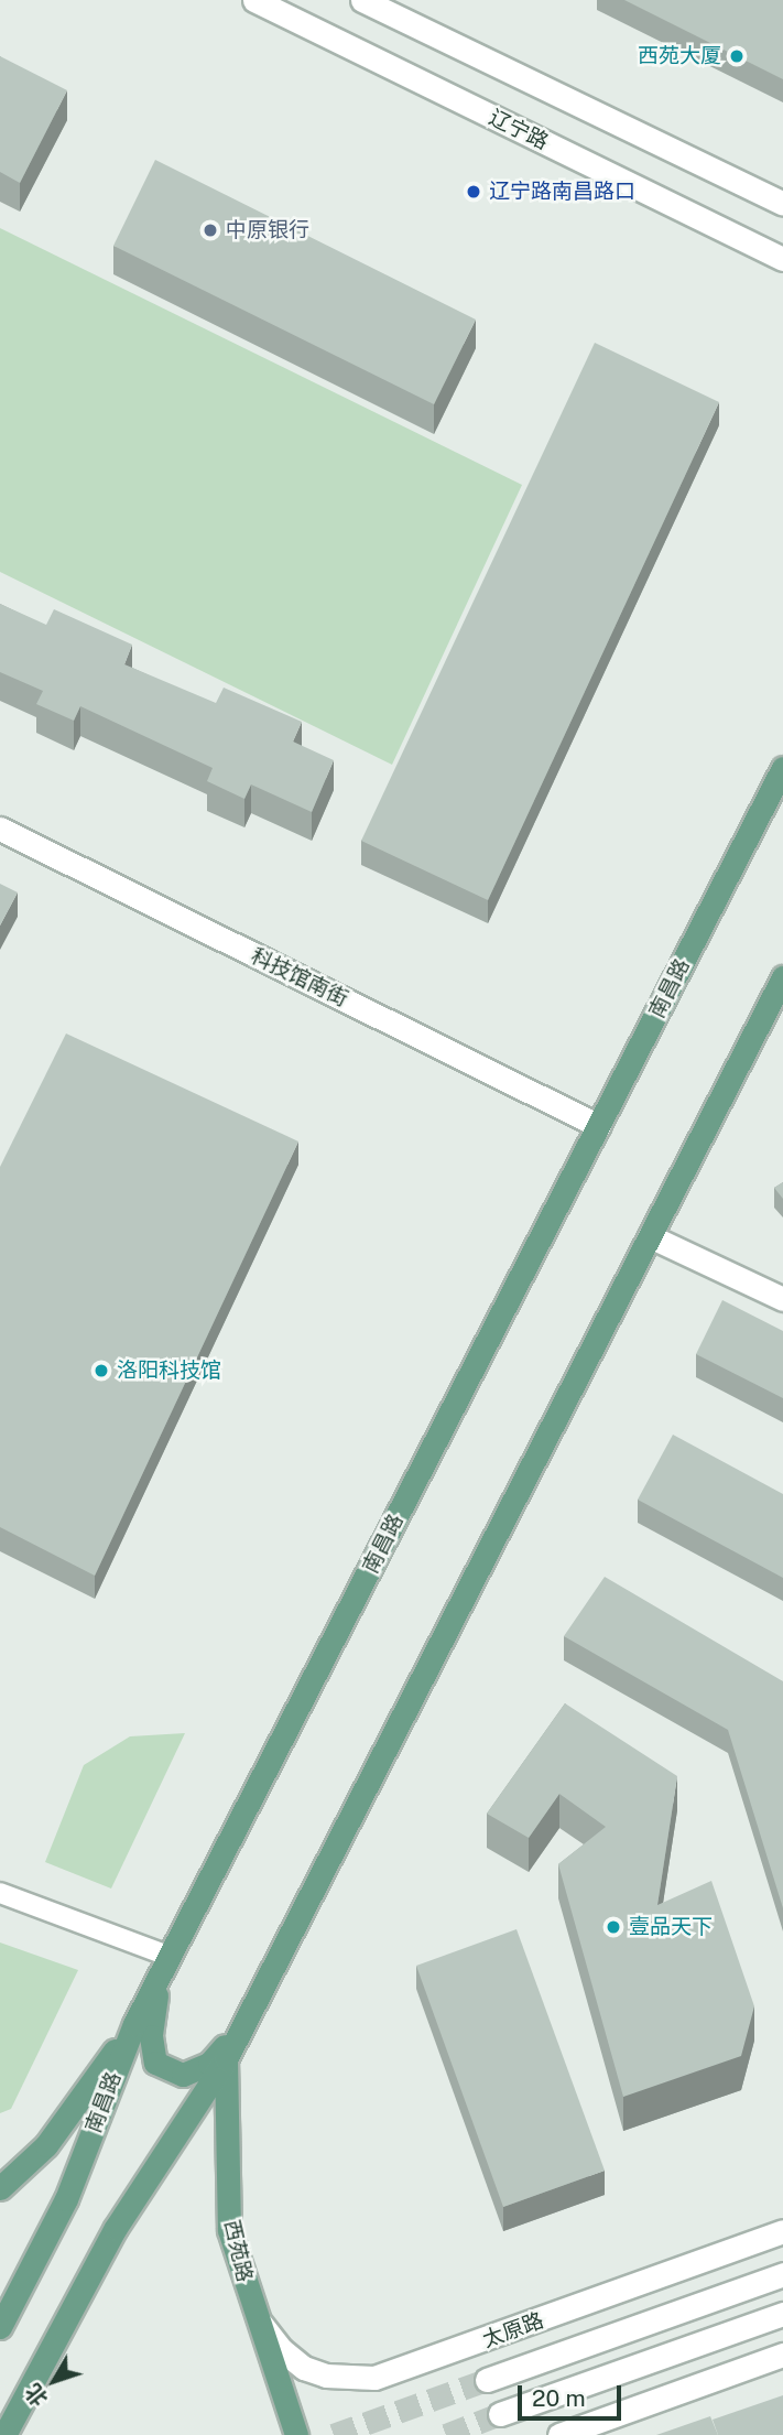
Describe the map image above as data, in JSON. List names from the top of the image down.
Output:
{
  "streets": {
    "main road": [
      "辽宁路",
      "科技馆南街",
      "南昌路",
      "西苑路",
      "太原路"
    ]
  },
  "crossings": [
    ["科技馆南街", "南昌路"],
    ["西苑路", "太原路"]
  ],
  "places": [
    "西苑大厦",
    "辽宁路南昌路口",
    "中原银行",
    "洛阳科技馆",
    "壹品天下"
  ],
  "scale_bar": "20 m",
  "north": "bottom left"
}
